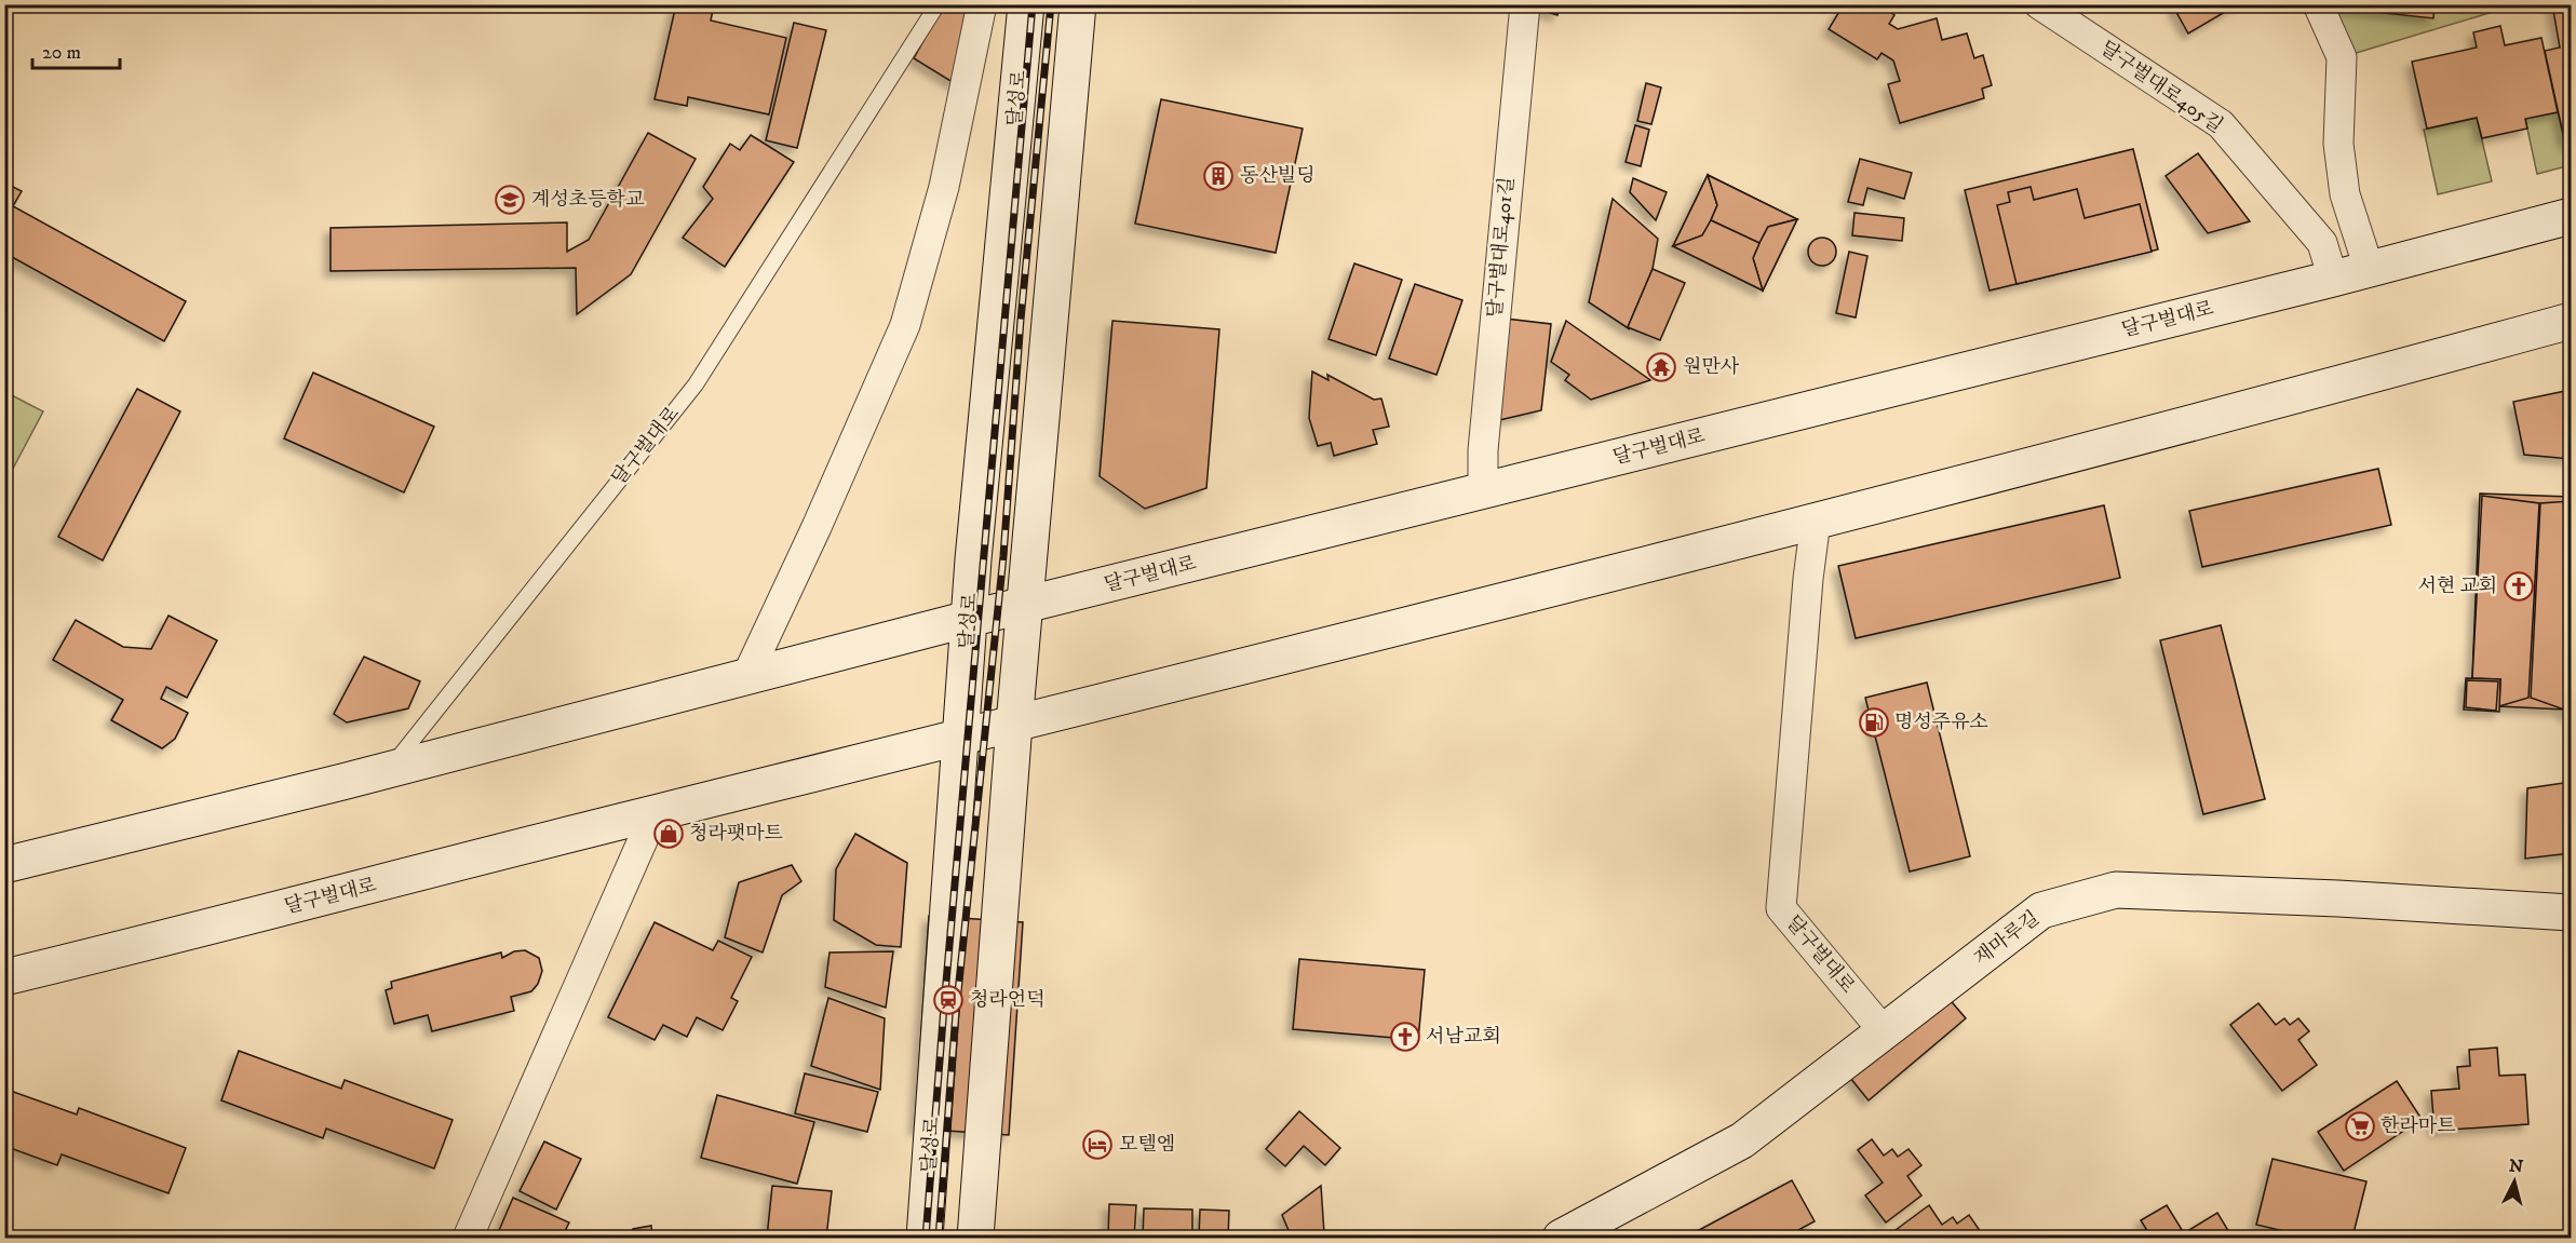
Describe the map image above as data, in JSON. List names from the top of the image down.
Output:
{
  "streets": {
    "main road": ["달성로", "달구벌대로", "재마루길"],
    "street": ["달구벌대로405길", "달구벌대로401길"]
  },
  "crossings": [
    ["달구벌대로405길", "달구벌대로"],
    ["달성로", "달구벌대로"],
    ["달구벌대로401길", "달구벌대로"],
    ["달구벌대로", "재마루길"]
  ],
  "places": {
    "building": ["동산빌딩"],
    "school or university": ["계성초등학교"],
    "temple": ["원만사"],
    "church": ["서현 교회", "서남교회"],
    "fuel station": ["명성주유소"],
    "shop": ["청라팻마트"],
    "station": ["청라언덕"],
    "supermarket": ["한라마트"],
    "hotel": ["모텔엠"]
  },
  "scale_bar": "20 m",
  "north": "top"
}
